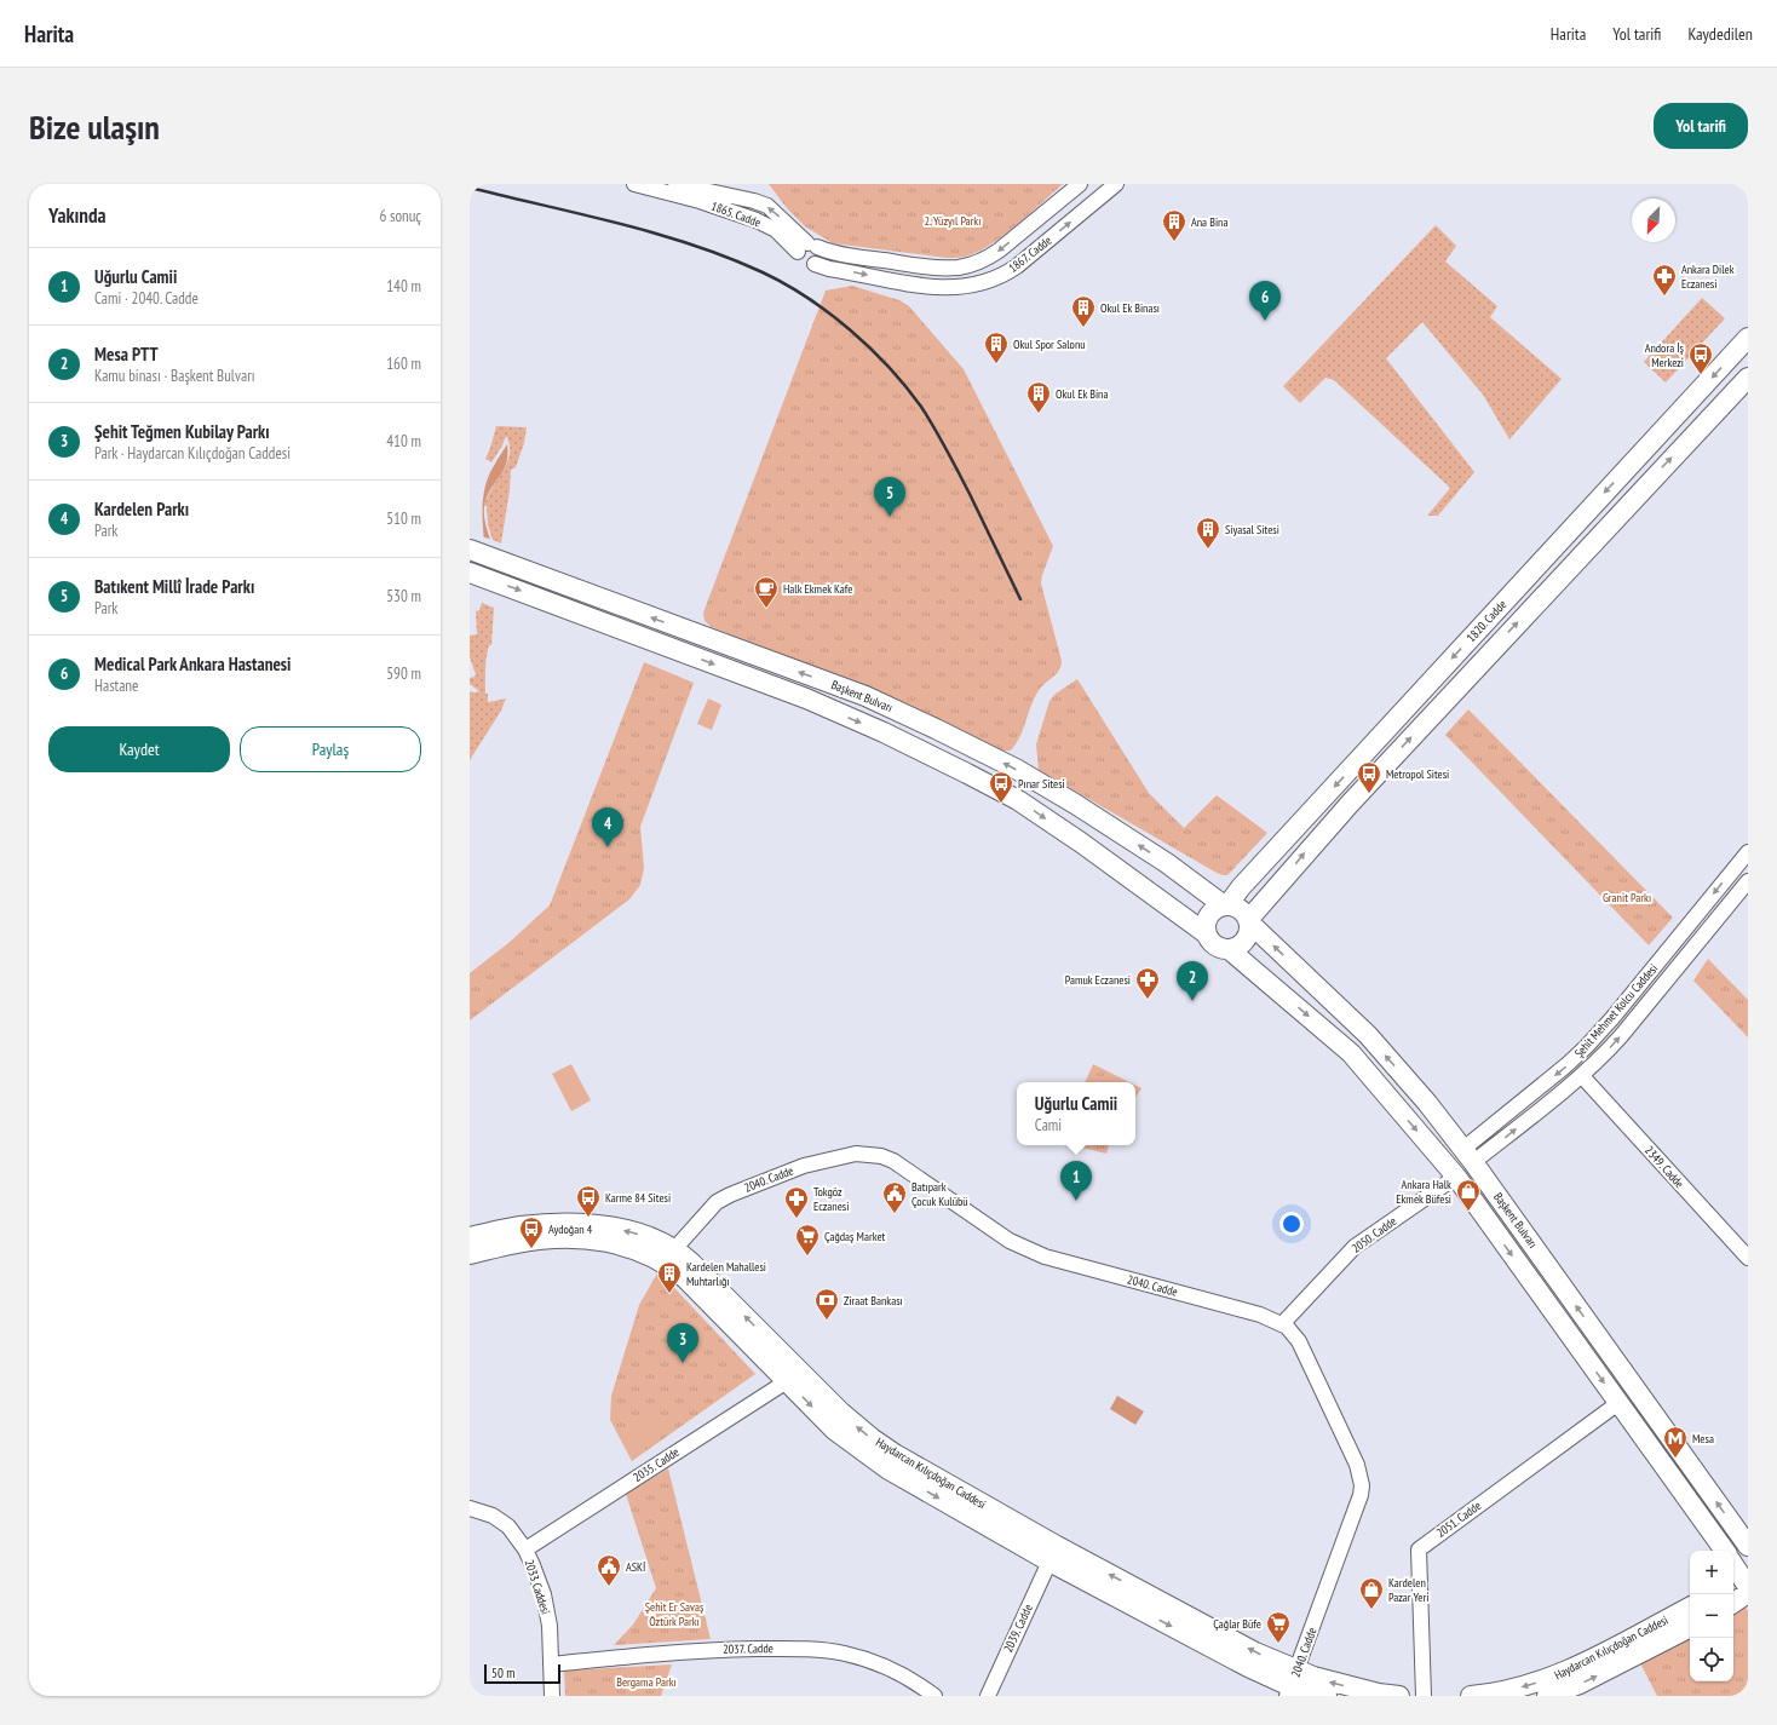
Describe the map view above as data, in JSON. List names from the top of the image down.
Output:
{
  "streets": {
    "main road": ["1820. Cadde", "Başkent Bulvarı", "Haydarcan Kılıçdoğan Caddesi"],
    "street": [
      "1865. Cadde",
      "1867. Cadde",
      "Şehit Mehmet Kolcu Caddesi",
      "2349. Cadde",
      "2040. Cadde",
      "2050. Cadde",
      "2035. Cadde",
      "2051. Cadde",
      "2033 Caddesi",
      "2039. Cadde",
      "2037. Cadde"
    ]
  },
  "crossings": [
    ["1865. Cadde", "1867. Cadde"],
    ["1820. Cadde", "Başkent Bulvarı"],
    ["Başkent Bulvarı", "Şehit Mehmet Kolcu Caddesi"],
    ["Başkent Bulvarı", "2050. Cadde"],
    ["Başkent Bulvarı", "2051. Cadde"],
    ["Şehit Mehmet Kolcu Caddesi", "2349. Cadde"],
    ["2040. Cadde", "2050. Cadde"],
    ["2040. Cadde", "Haydarcan Kılıçdoğan Caddesi"],
    ["2035. Cadde", "Haydarcan Kılıçdoğan Caddesi"],
    ["2035. Cadde", "2033 Caddesi"],
    ["Haydarcan Kılıçdoğan Caddesi", "2039. Cadde"],
    ["2033 Caddesi", "2037. Cadde"]
  ],
  "parks": [
    "2. Yüzyıl Parkı",
    "Granit Parkı",
    "Şehit Er Savaş Öztürk Parkı",
    "Bergama Parkı"
  ],
  "places": {
    "building": [
      "Ana Bina",
      "Okul Ek Binası",
      "Okul Spor Salonu",
      "Okul Ek Bina",
      "Siyasal Sitesi",
      "Kardelen Mahallesi Muhtarlığı"
    ],
    "pharmacy": ["Ankara Dilek Eczanesi", "Pamuk Eczanesi", "Tokgöz Eczanesi"],
    "bus stop": [
      "Andora İş Merkezi",
      "Metropol Sitesi",
      "Pınar Sitesi",
      "Karme 84 Sitesi",
      "Aydoğan 4"
    ],
    "cafe": ["Halk Ekmek Kafe"],
    "shop": ["Ankara Halk Ekmek Büfesi", "Kardelen Pazar Yeri"],
    "public building": ["Batıpark Çocuk Kulübü", "ASKİ"],
    "supermarket": ["Çağdaş Market", "Çağlar Büfe"],
    "bank": ["Ziraat Bankası"],
    "metro station": ["Mesa"]
  },
  "scale_bar": "50 m",
  "north": "bottom left",
  "page": {
    "header": "Harita",
    "nav": ["Harita", "Yol tarifi", "Kaydedilen"],
    "buttons": [
      "Yol tarifi",
      ["Kaydet", "Paylaş"]
    ],
    "title": "Bize ulaşın",
    "heading": ["Yakında", "6 sonuç"],
    "list": [
      {
        "mark": "1",
        "name": "Uğurlu Camii",
        "note": "Cami · 2040. Cadde",
        "value": "140 m"
      },
      {
        "mark": "2",
        "name": "Mesa PTT",
        "note": "Kamu binası · Başkent Bulvarı",
        "value": "160 m"
      },
      {
        "mark": "3",
        "name": "Şehit Teğmen Kubilay Parkı",
        "note": "Park · Haydarcan Kılıçdoğan Caddesi",
        "value": "410 m"
      },
      {
        "mark": "4",
        "name": "Kardelen Parkı",
        "note": "Park",
        "value": "510 m"
      },
      {
        "mark": "5",
        "name": "Batıkent Millî İrade Parkı",
        "note": "Park",
        "value": "530 m"
      },
      {
        "mark": "6",
        "name": "Medical Park Ankara Hastanesi",
        "note": "Hastane",
        "value": "590 m"
      }
    ],
    "pins": [
      "6",
      "5",
      "4",
      "2",
      "1",
      "3"
    ],
    "popup": ["Uğurlu Camii", "Cami"],
    "map_buttons": ["+", "−"],
    "scale": "50 m"
  }
}
